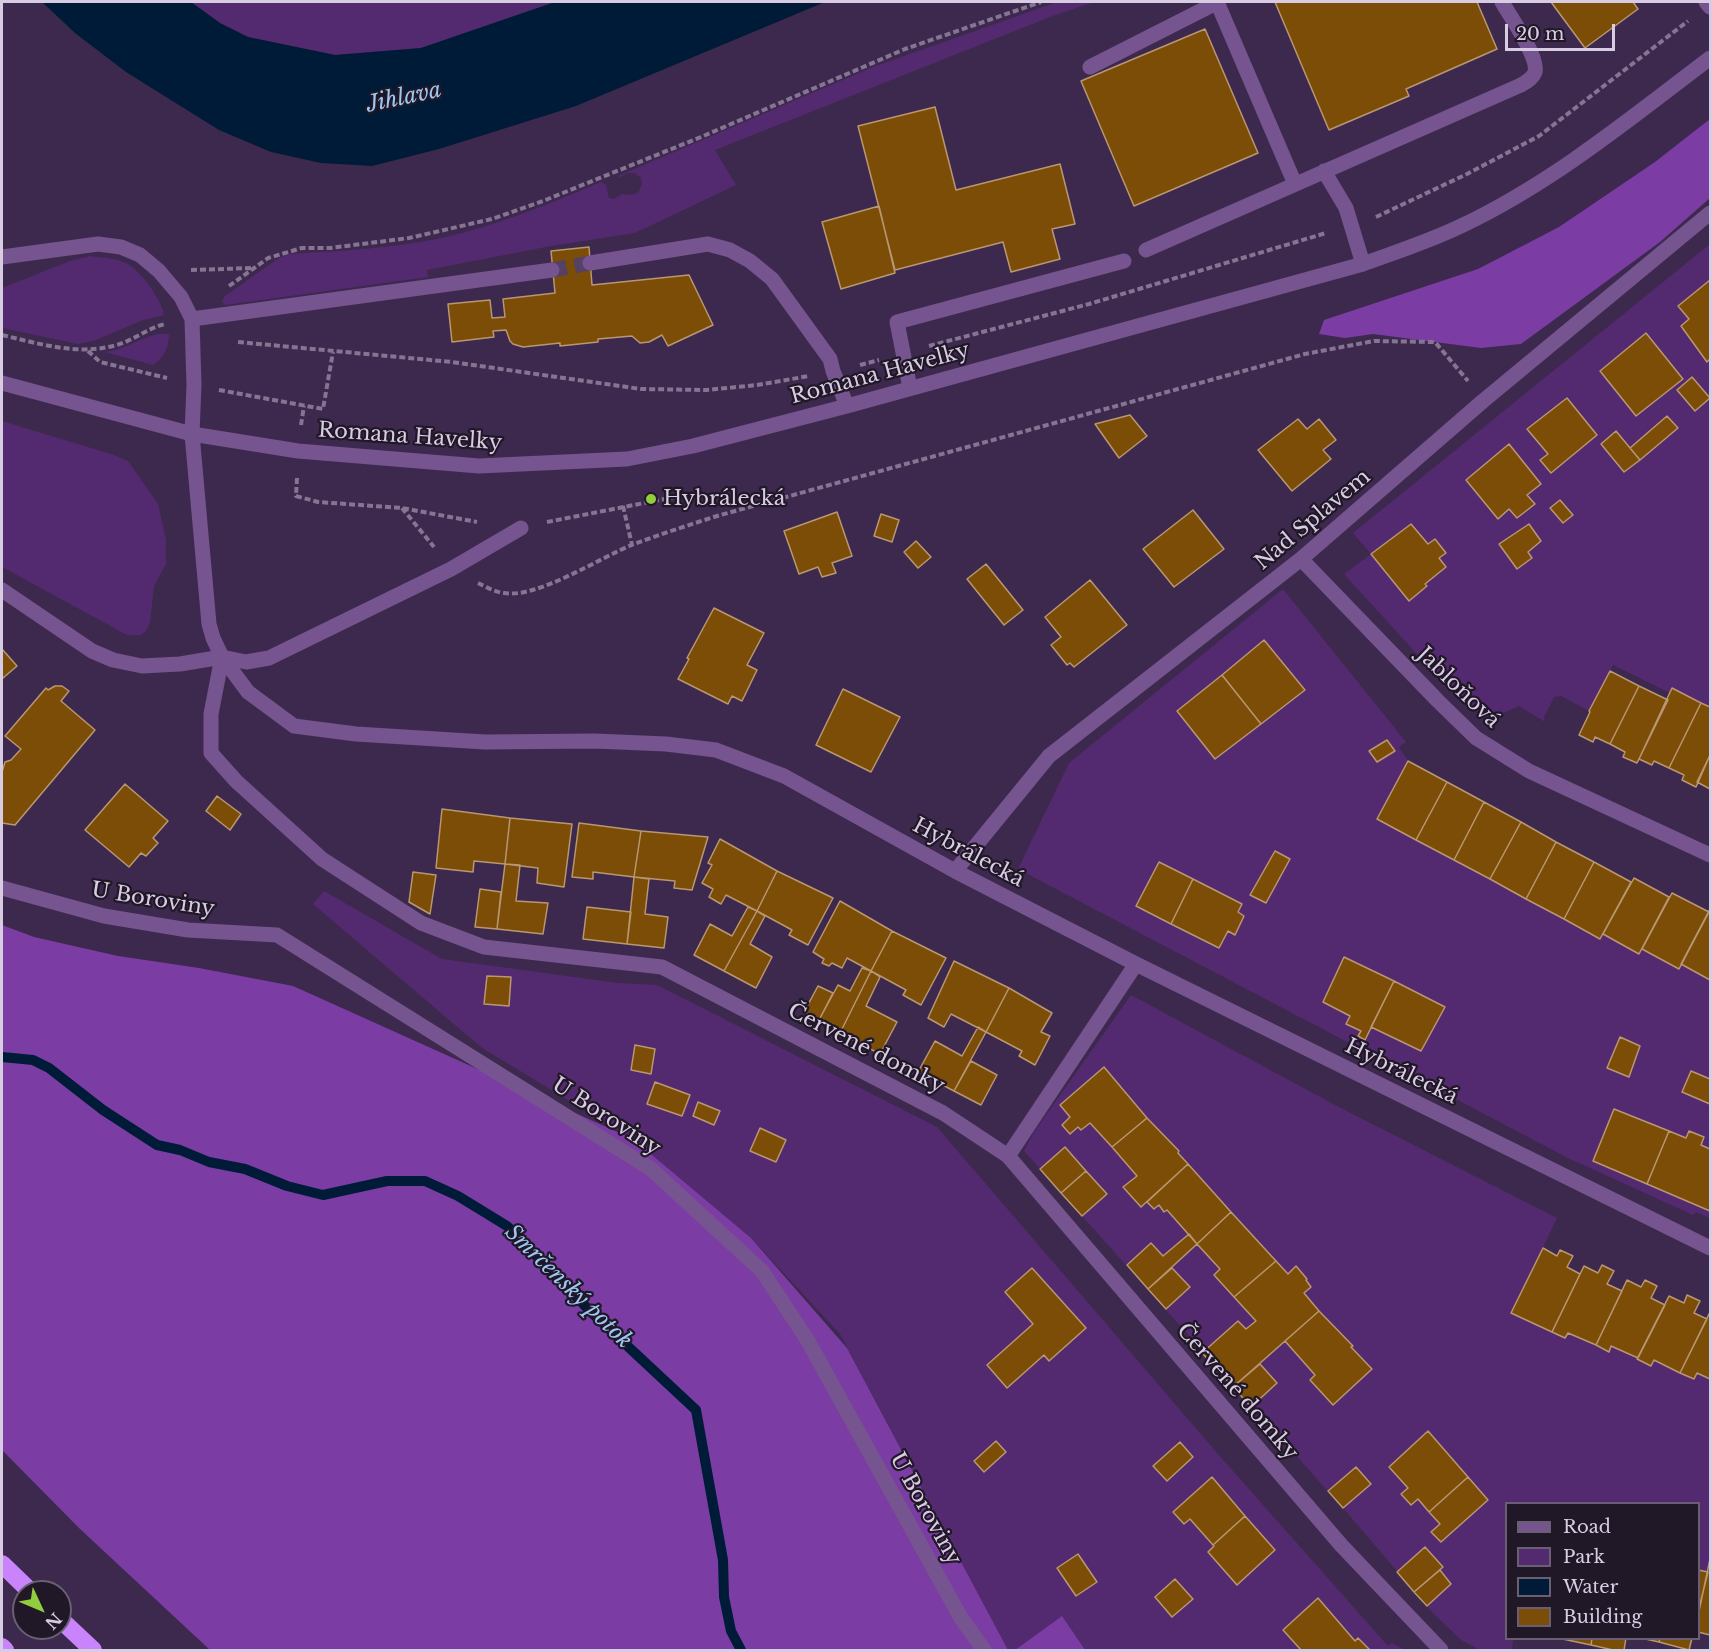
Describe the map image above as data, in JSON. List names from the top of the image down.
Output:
{
  "streets": {
    "street": [
      "Romana Havelky",
      "Nad Splavem",
      "Jabloňová",
      "Hybrálecká",
      "U Boroviny",
      "Červené domky"
    ]
  },
  "crossings": [
    ["Romana Havelky", "Hybrálecká"],
    ["Nad Splavem", "Jabloňová"],
    ["Nad Splavem", "Hybrálecká"],
    ["Hybrálecká", "Červené domky"]
  ],
  "water": ["Jihlava", "Smrčenský potok"],
  "places": ["Hybrálecká"],
  "legend": [
    "Road",
    "Park",
    "Water",
    "Building"
  ],
  "scale_bar": "20 m",
  "north": "bottom right"
}
